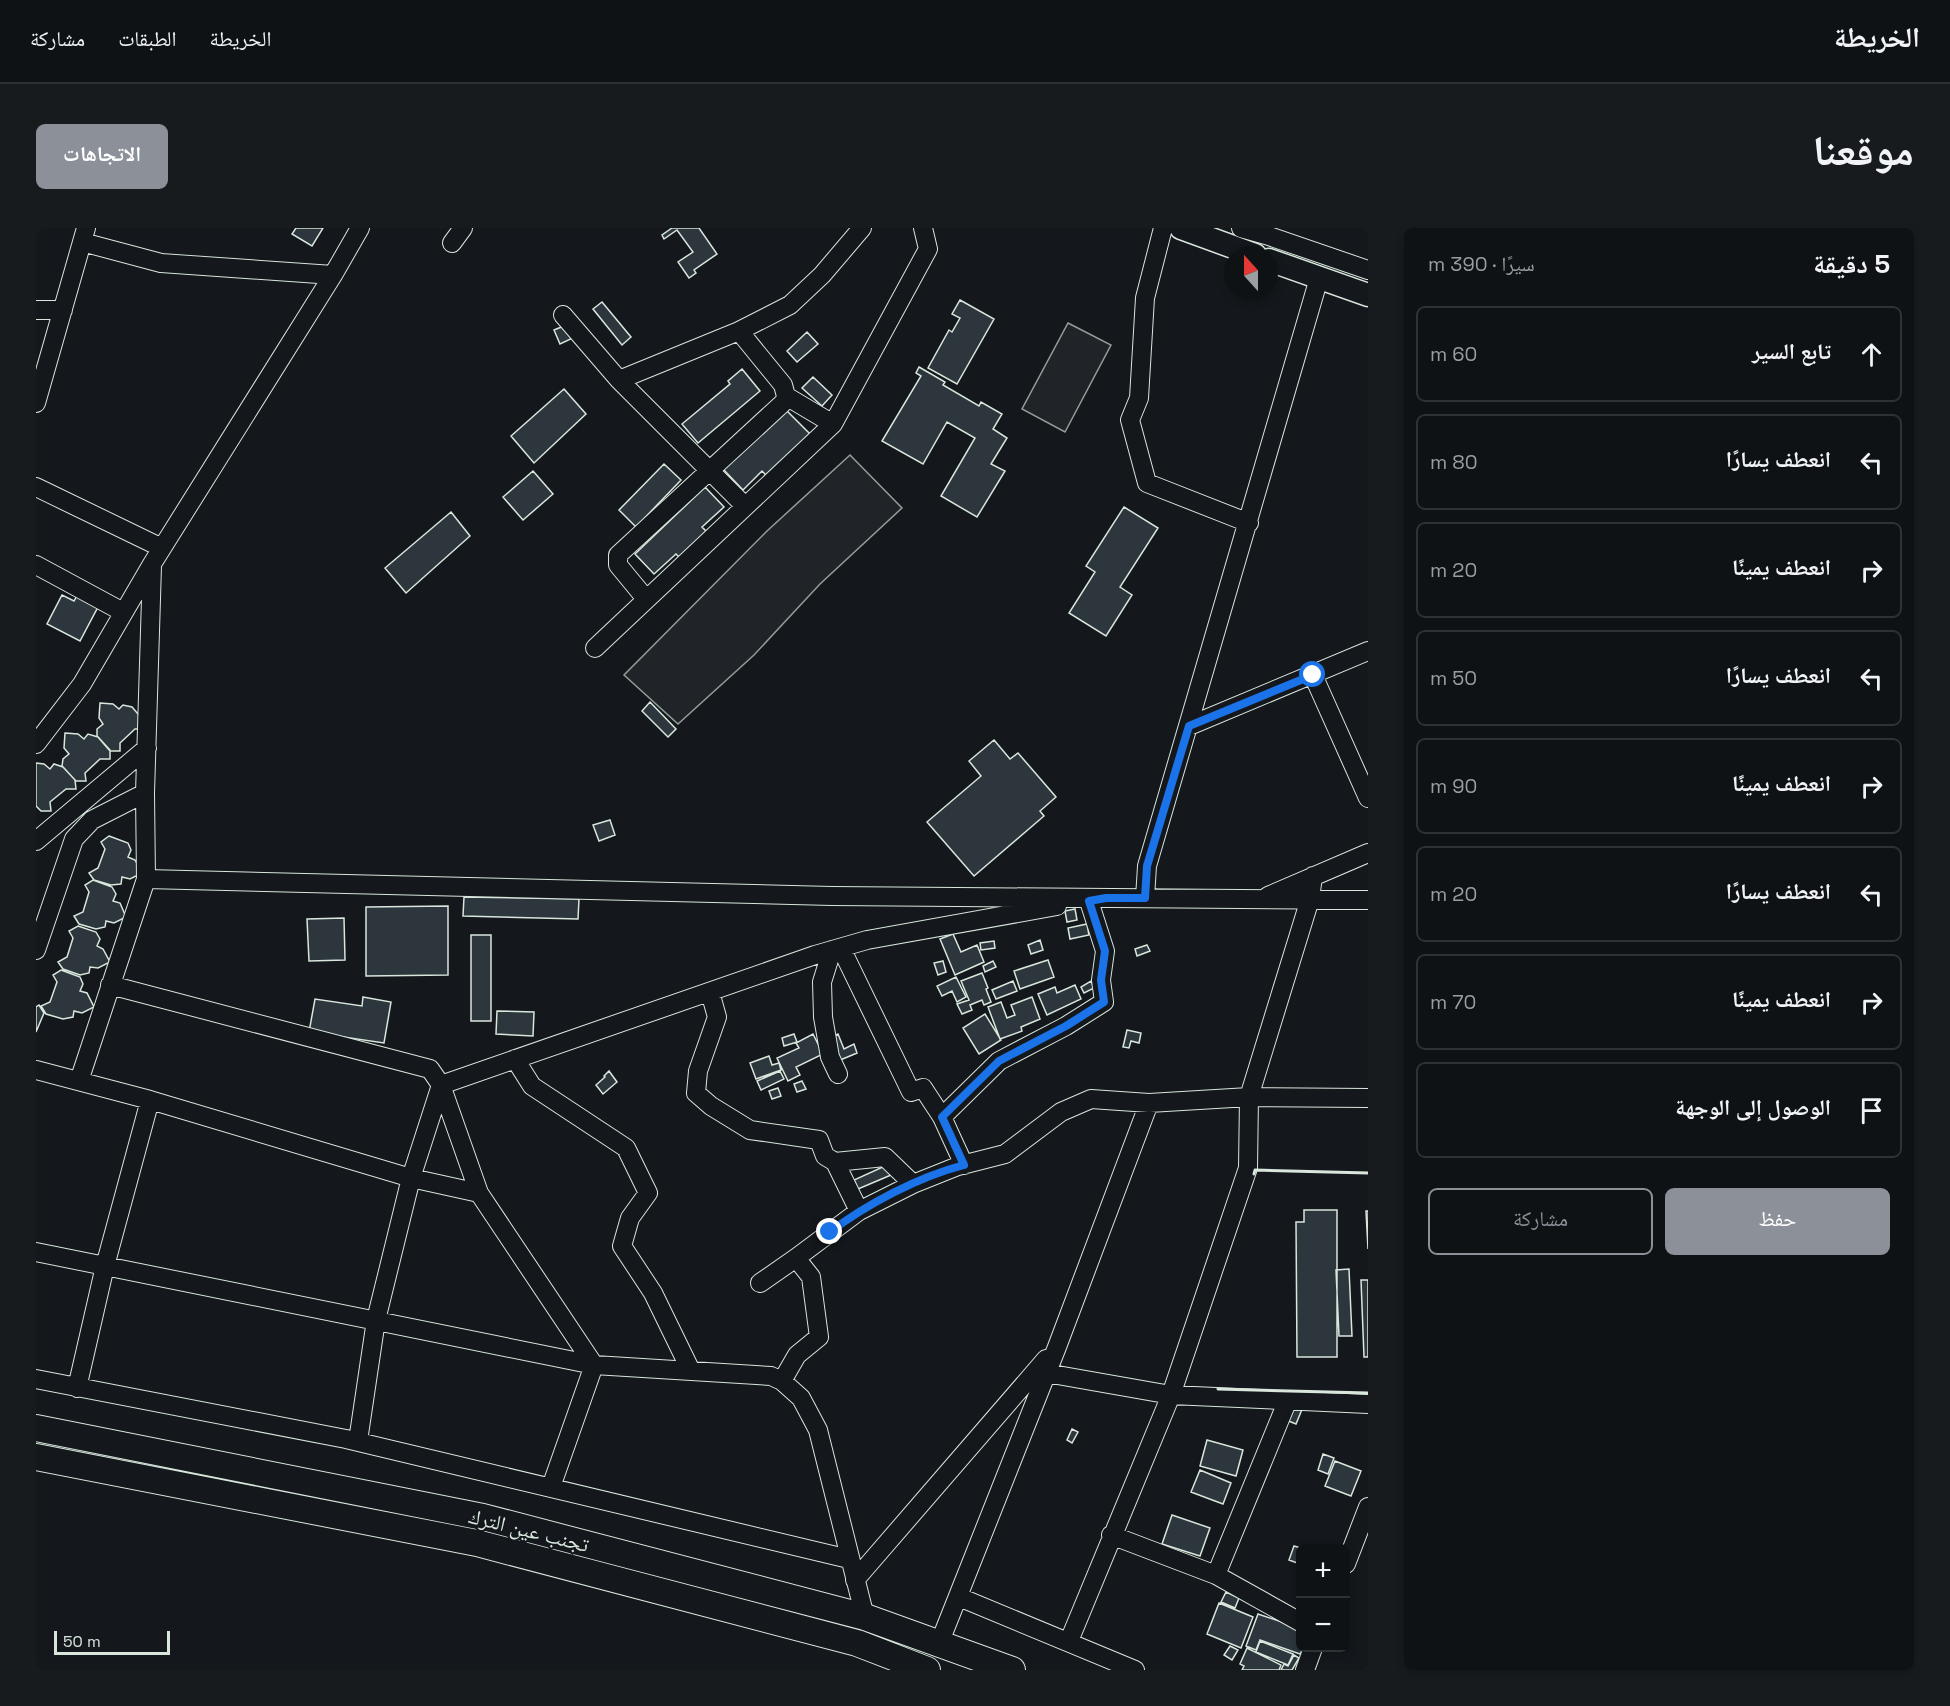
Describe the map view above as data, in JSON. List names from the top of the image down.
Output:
{
  "streets": {
    "highway": ["تجنب عين الترك"]
  },
  "scale_bar": "50 m",
  "north": "top",
  "page": {
    "header": "الخريطة",
    "nav": ["الخريطة", "الطبقات", "مشاركة"],
    "title": "موقعنا",
    "buttons": [
      "الاتجاهات",
      ["حفظ", "مشاركة"]
    ],
    "heading": ["5 دقيقة", "سيرًا · 390 m"],
    "list": [
      ["تابع السير", "60 m"],
      ["انعطف يسارًا", "80 m"],
      ["انعطف يمينًا", "20 m"],
      ["انعطف يسارًا", "50 m"],
      ["انعطف يمينًا", "90 m"],
      ["انعطف يسارًا", "20 m"],
      ["انعطف يمينًا", "70 m"],
      "الوصول إلى الوجهة"
    ],
    "map_buttons": ["+", "−"],
    "scale": "50 m"
  }
}
